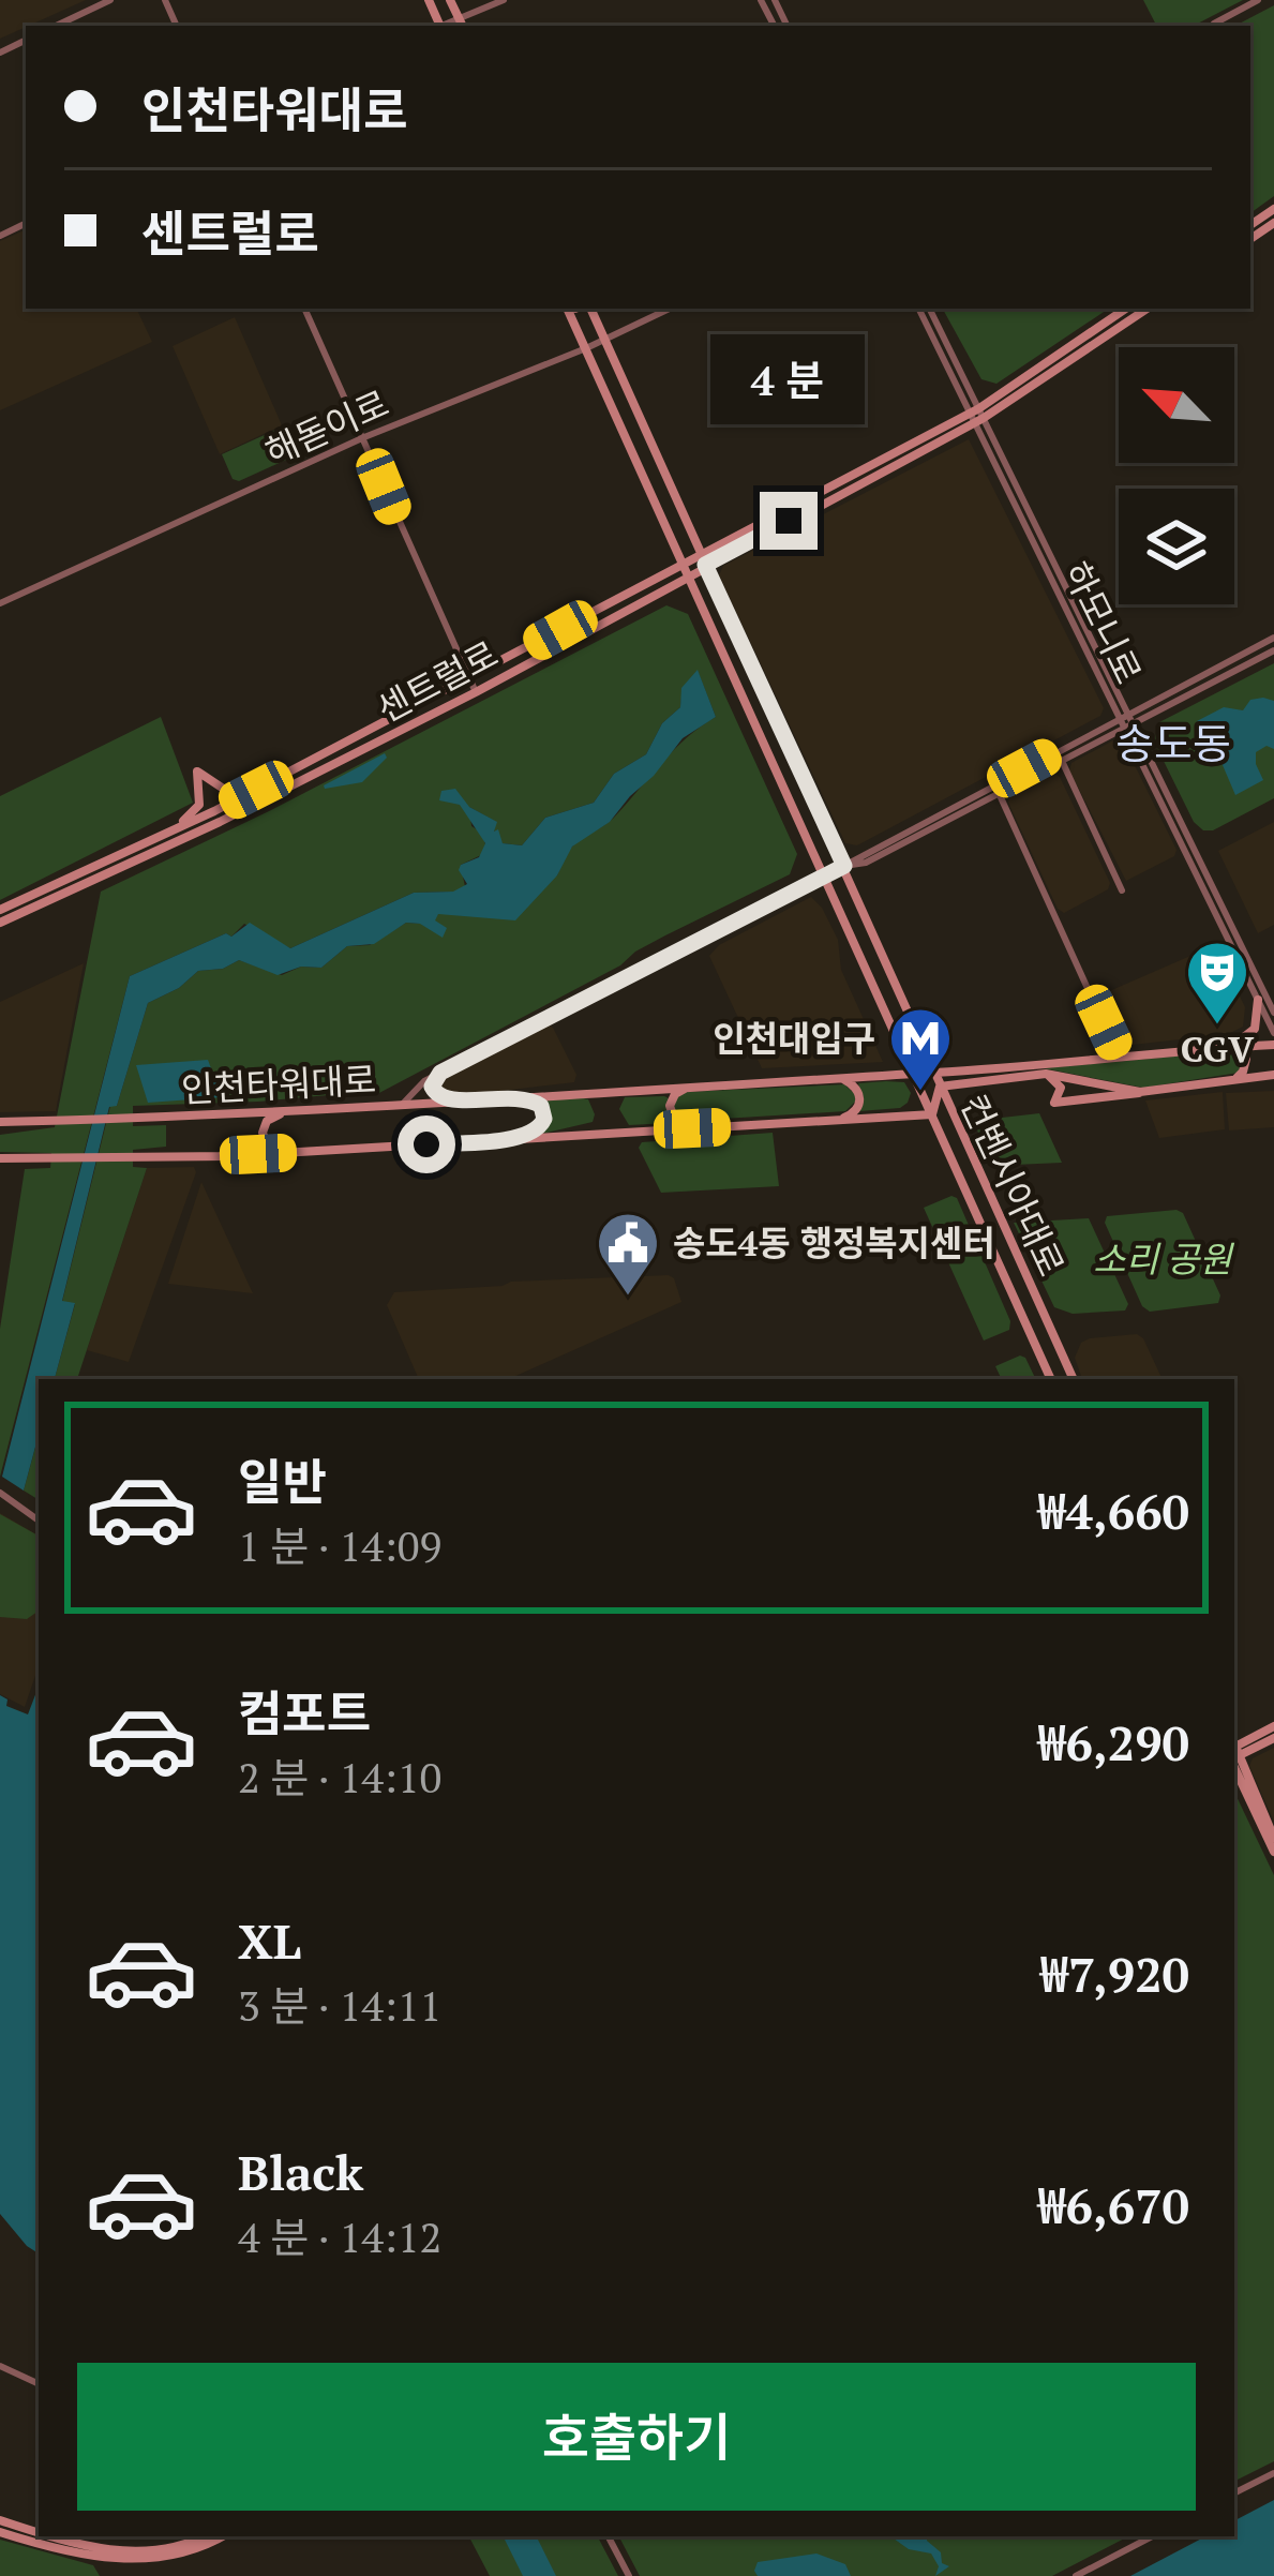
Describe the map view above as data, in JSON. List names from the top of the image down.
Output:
{
  "streets": {
    "main road": ["센트럴로", "인천타워대로", "컨벤시아대로"],
    "street": ["해돋이로", "하모니로"]
  },
  "crossings": [
    ["해돋이로", "컨벤시아대로"],
    ["하모니로", "센트럴로"],
    ["센트럴로", "컨벤시아대로"],
    ["인천타워대로", "컨벤시아대로"]
  ],
  "districts": ["송도동"],
  "parks": ["소리 공원"],
  "places": {
    "theatre": ["CGV"],
    "metro station": ["인천대입구"],
    "public building": ["송도4동 행정복지센터"]
  },
  "north": "top left",
  "page": {
    "banner": ["인천타워대로", "센트럴로"],
    "bubble": "4 분",
    "list": [
      {
        "name": "일반",
        "note": "1 분 · 14:09",
        "value": "₩4,660"
      },
      {
        "name": "컴포트",
        "note": "2 분 · 14:10",
        "value": "₩6,290"
      },
      {
        "name": "XL",
        "note": "3 분 · 14:11",
        "value": "₩7,920"
      },
      {
        "name": "Black",
        "note": "4 분 · 14:12",
        "value": "₩6,670"
      }
    ],
    "buttons": "호출하기"
  }
}
